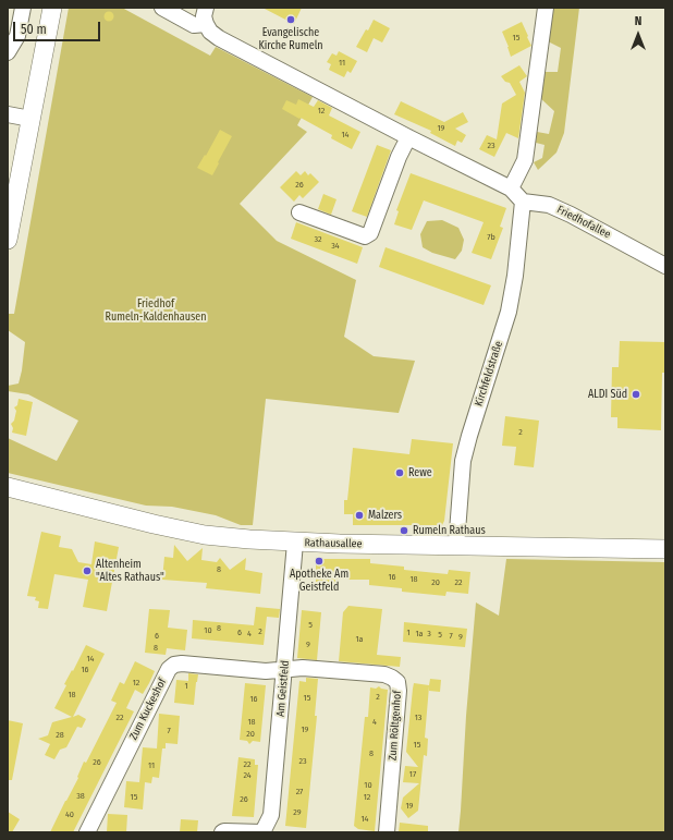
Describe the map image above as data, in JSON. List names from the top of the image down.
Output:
{
  "streets": {
    "main road": ["Rathausallee"],
    "street": [
      "Friedhofallee",
      "Kirchfeldstraße",
      "Am Geistfeld",
      "Zum Kuckeshof",
      "Zum Röltgenhof"
    ]
  },
  "crossings": [
    ["Friedhofallee", "Kirchfeldstraße"],
    ["Kirchfeldstraße", "Rathausallee"],
    ["Rathausallee", "Am Geistfeld"],
    ["Am Geistfeld", "Zum Kuckeshof"],
    ["Am Geistfeld", "Zum Röltgenhof"],
    ["Zum Kuckeshof", "Zum Röltgenhof"]
  ],
  "parks": ["Friedhof Rumeln-Kaldenhausen"],
  "places": [
    "Evangelische Kirche Rumeln",
    "ALDI Süd",
    "Rewe",
    "Malzers",
    "Rumeln Rathaus",
    "Apotheke Am Geistfeld",
    "Altenheim \"Altes Rathaus\""
  ],
  "house_numbers": [
    "15",
    "11",
    "12",
    "19",
    "14",
    "23",
    "26",
    "7b",
    "32",
    "34",
    "2",
    "8",
    "16",
    "18",
    "20",
    "22",
    "5",
    "8",
    "10",
    "2",
    "6",
    "1",
    "4",
    "1a",
    "3",
    "5",
    "6",
    "7",
    "9",
    "1a",
    "9",
    "8",
    "14",
    "16",
    "12",
    "1",
    "18",
    "2",
    "15",
    "16",
    "22",
    "13",
    "18",
    "4",
    "19",
    "7",
    "20",
    "28",
    "15",
    "8",
    "23",
    "26",
    "22",
    "11",
    "17",
    "24",
    "10",
    "27",
    "38",
    "15",
    "12",
    "26",
    "19",
    "29",
    "40",
    "14"
  ],
  "scale_bar": "50 m",
  "north": "top"
}
